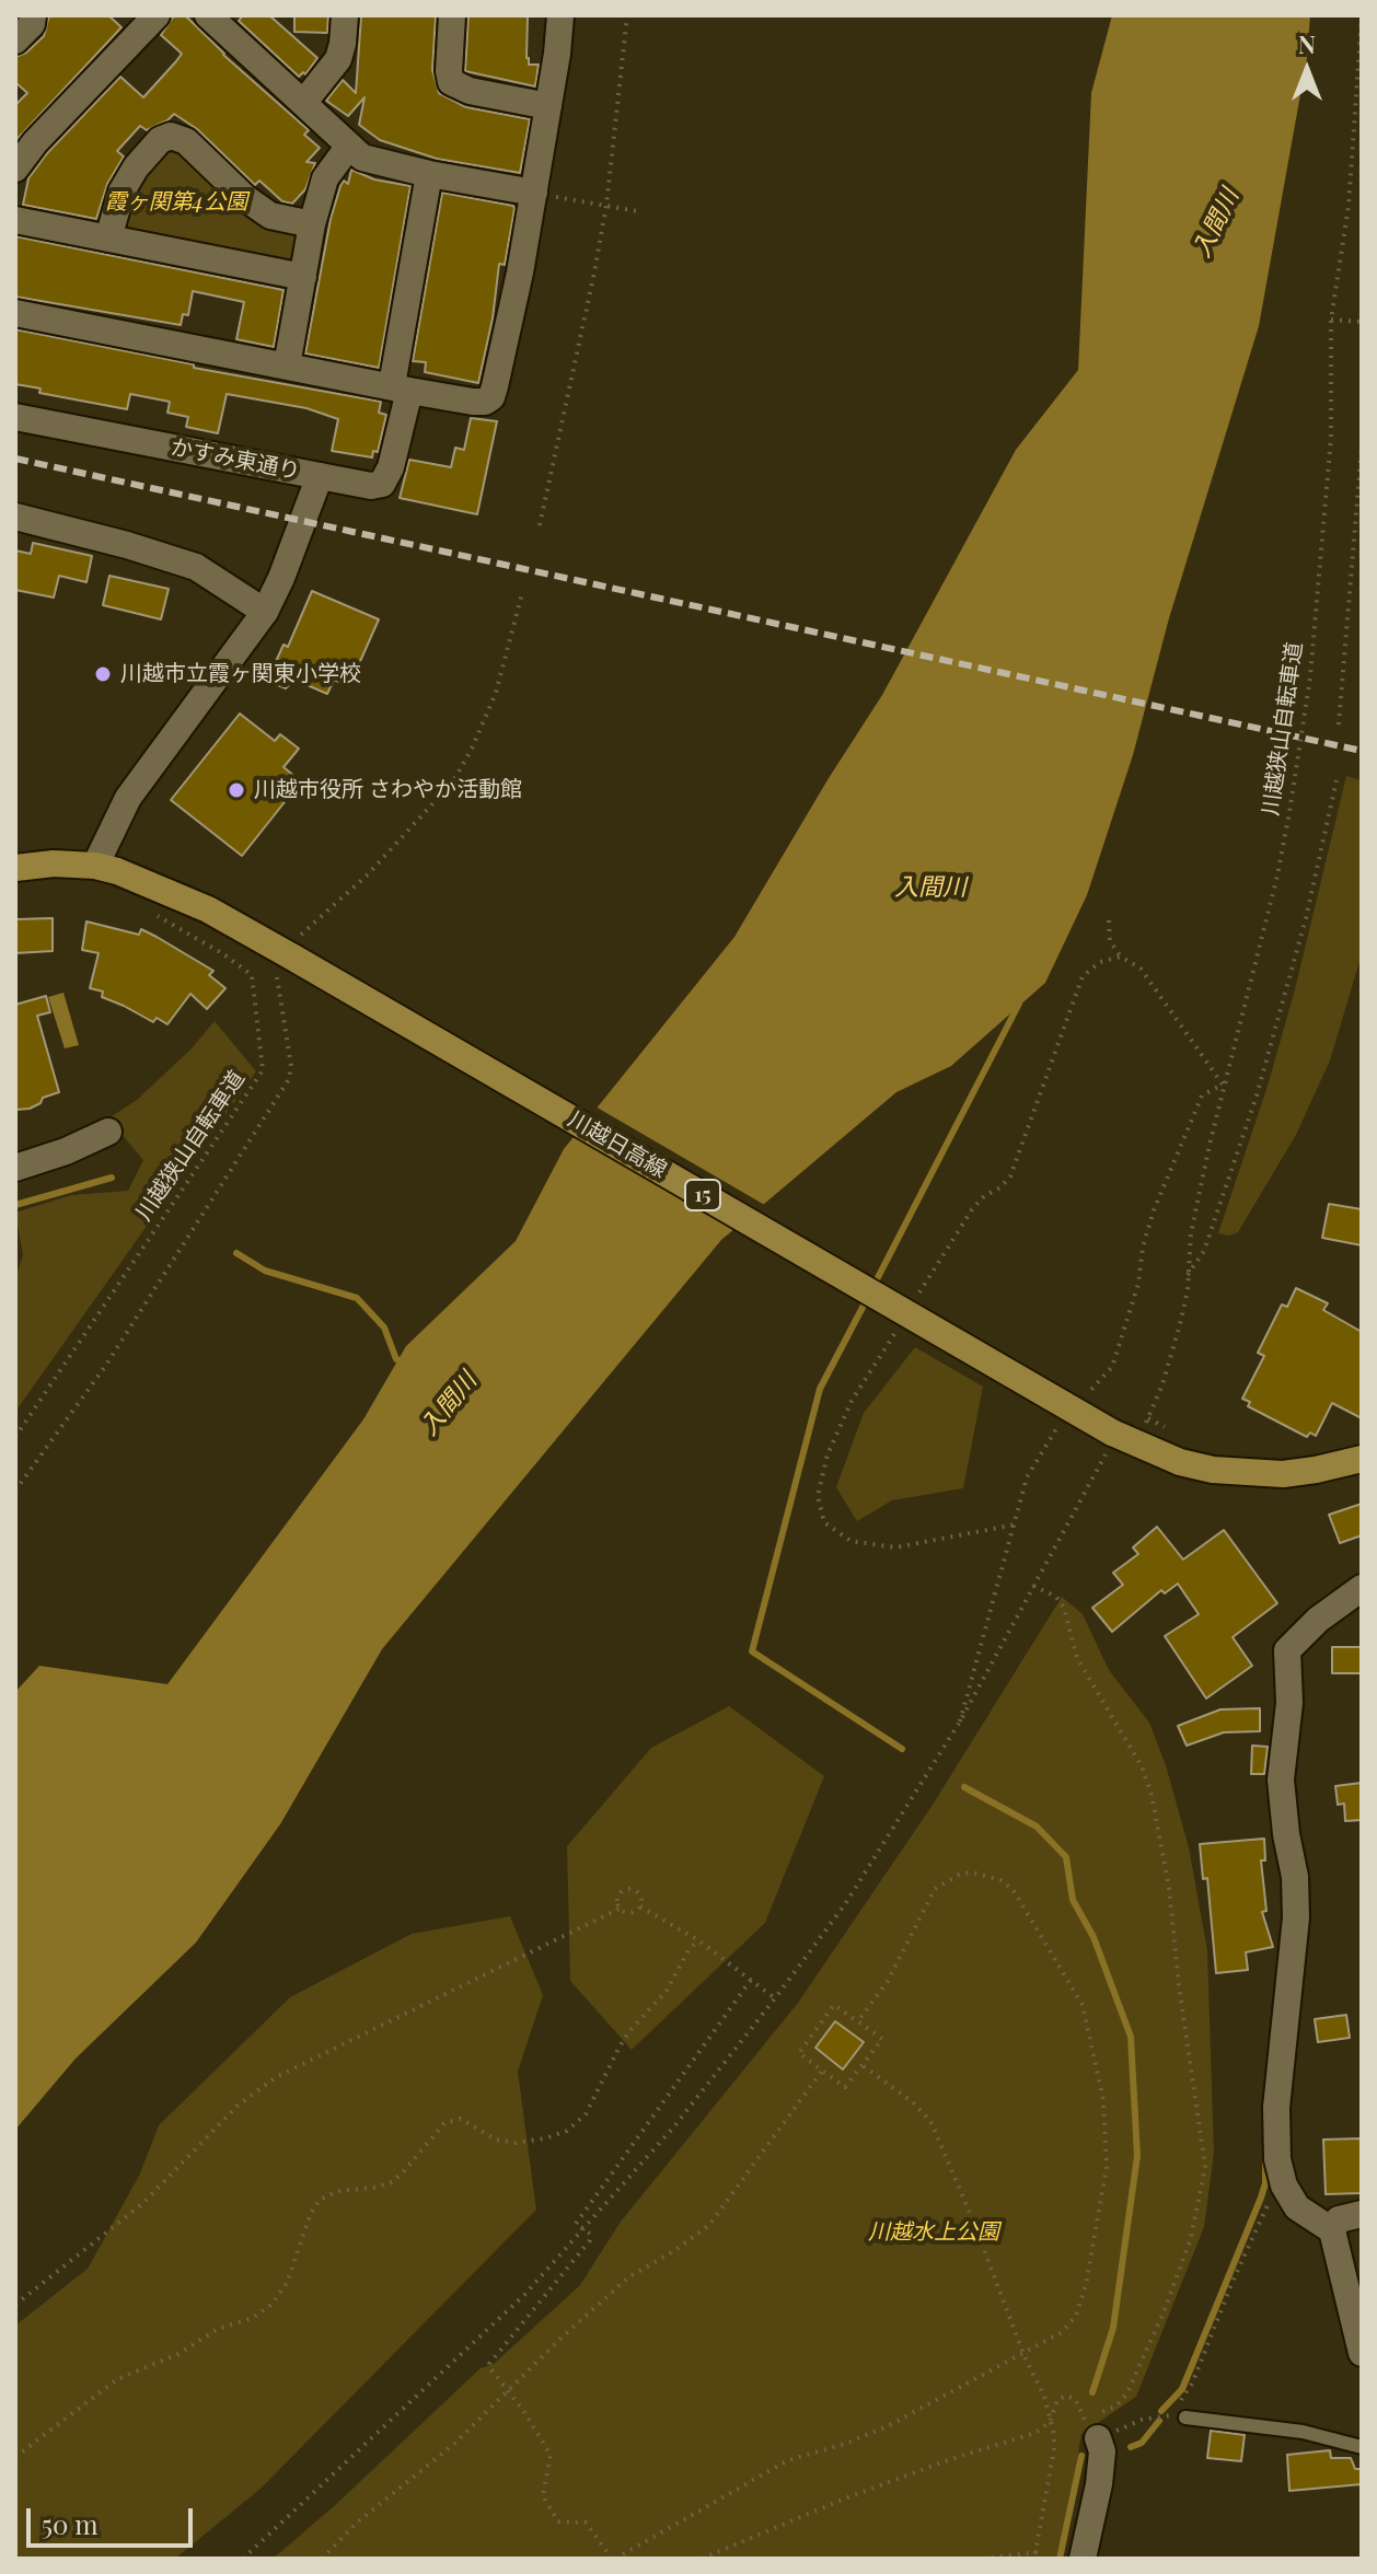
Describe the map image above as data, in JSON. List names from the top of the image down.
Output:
{
  "streets": {
    "main road": ["川越日高線", "15"],
    "street": ["かすみ東通り"],
    "path": ["川越狭山自転車道"]
  },
  "crossings": [
    ["かすみ東通り", "川越日高線"]
  ],
  "water": ["入間川"],
  "parks": ["霞ヶ関第4公園", "川越水上公園"],
  "places": ["川越市立霞ヶ関東小学校", "川越市役所 さわやか活動館"],
  "scale_bar": "50 m",
  "north": "top"
}
